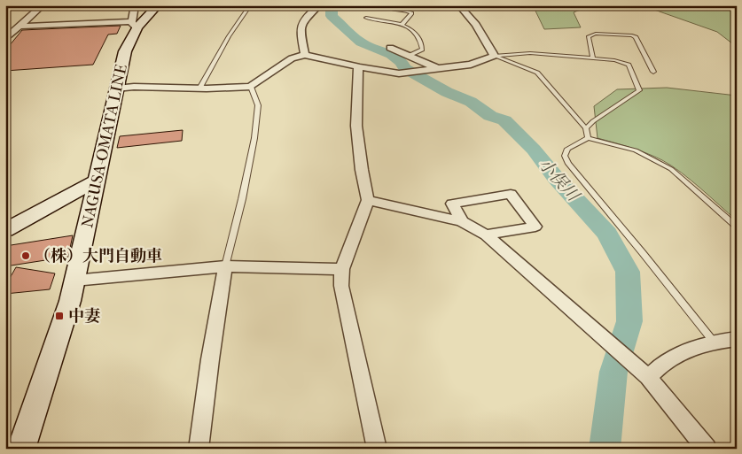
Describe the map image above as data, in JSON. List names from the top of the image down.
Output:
{
  "streets": {
    "main road": ["NAGUSA-OMATA LINE"]
  },
  "water": ["小俣川"],
  "places": {
    "other": ["（株）大門自動車"],
    "transit": ["中妻"]
  }
}
